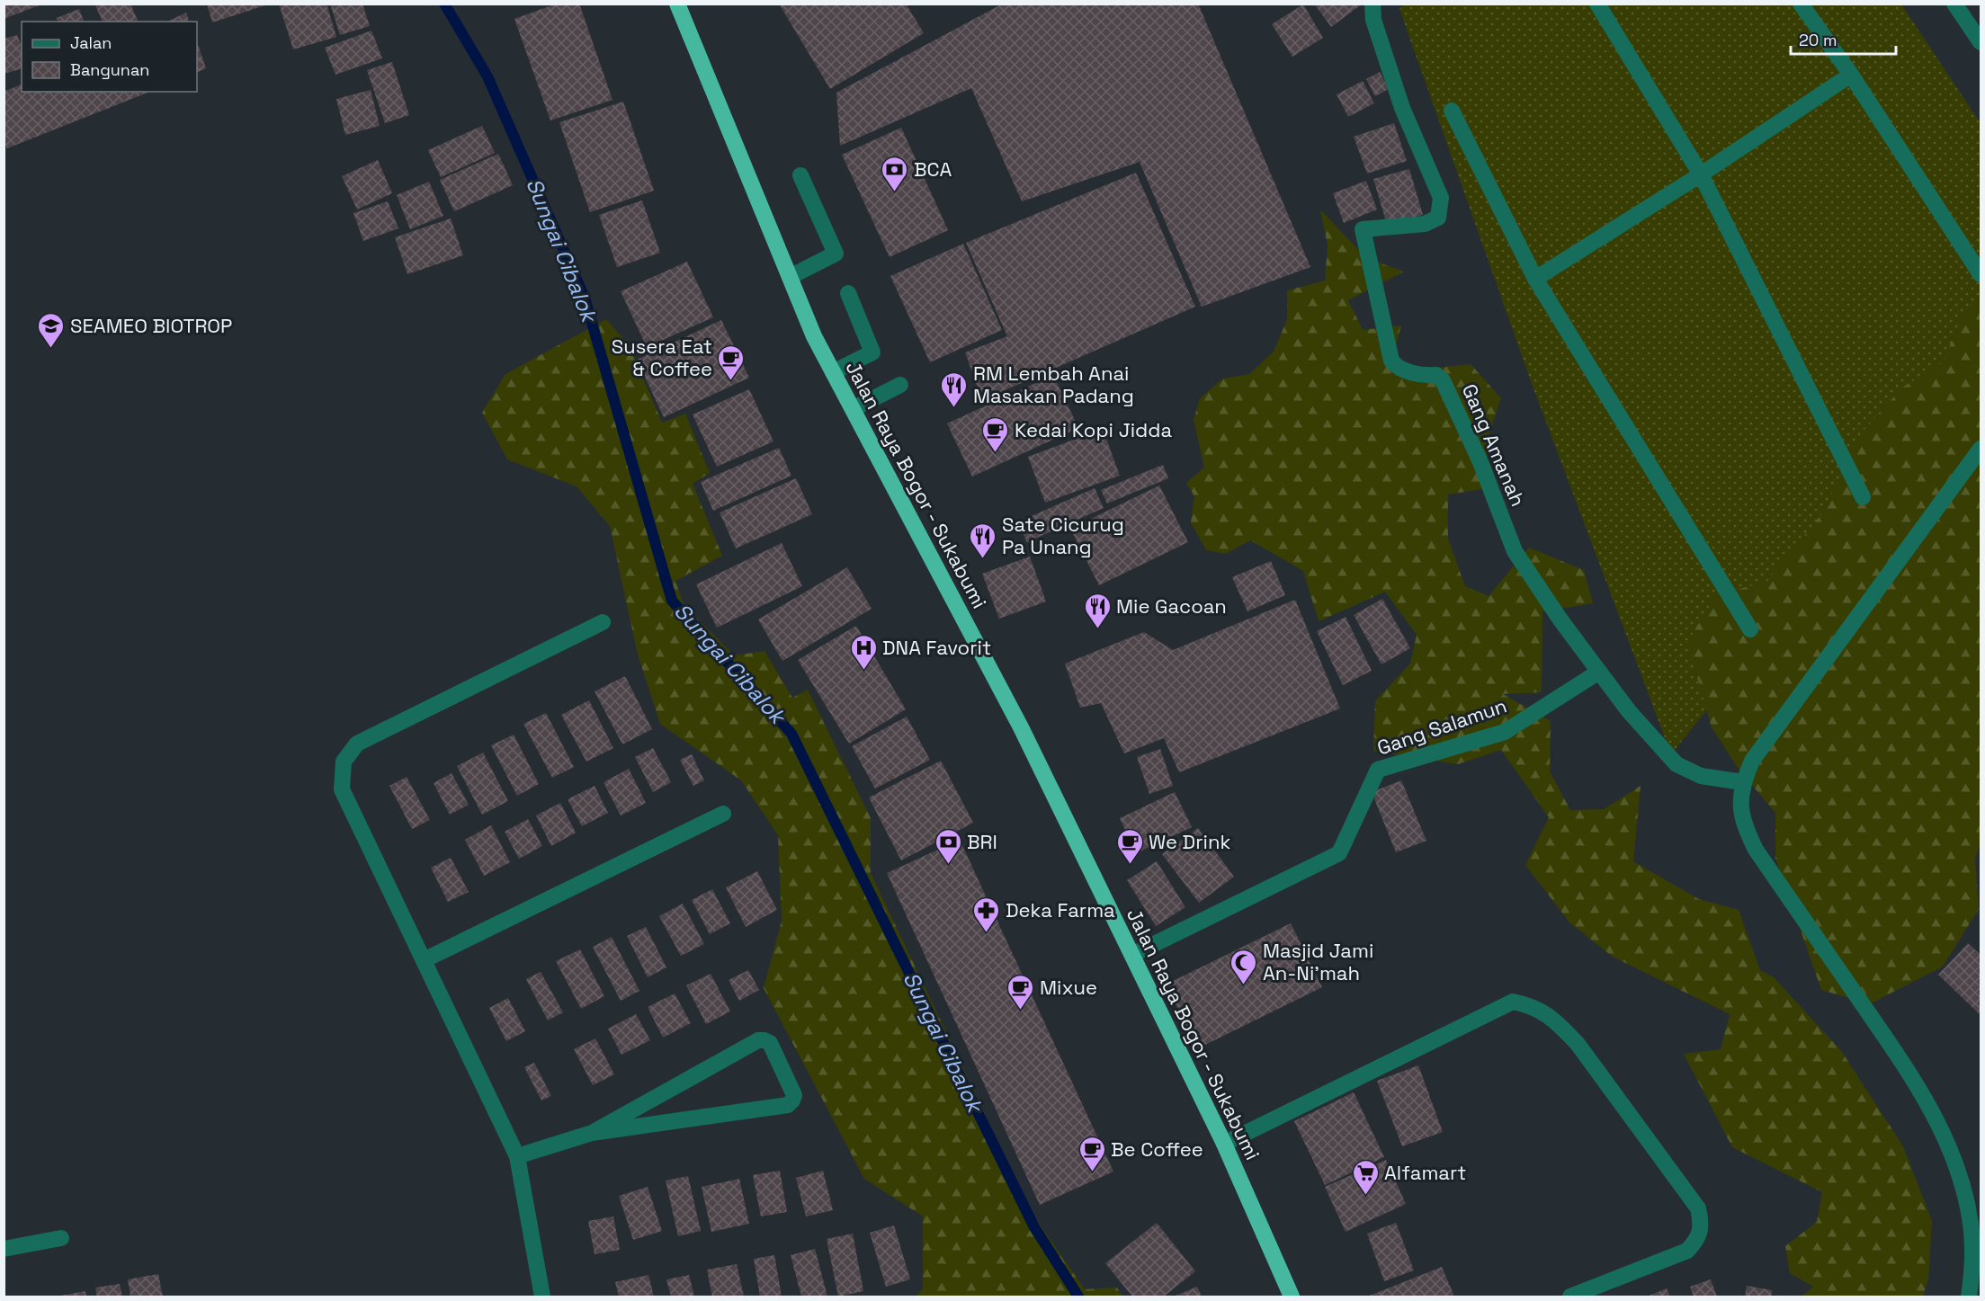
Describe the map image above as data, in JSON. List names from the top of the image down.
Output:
{
  "streets": {
    "highway": ["Jalan Raya Bogor - Sukabumi"],
    "street": ["Gang Amanah", "Gang Salamun"]
  },
  "crossings": [
    ["Gang Amanah", "Gang Salamun"],
    ["Jalan Raya Bogor - Sukabumi", "Gang Salamun"]
  ],
  "water": ["Sungai Cibalok"],
  "places": {
    "bank": ["BCA", "BRI"],
    "school or university": ["SEAMEO BIOTROP"],
    "cafe": [
      "Susera Eat & Coffee",
      "Kedai Kopi Jidda",
      "We Drink",
      "Mixue",
      "Be Coffee"
    ],
    "restaurant": ["RM Lembah Anai Masakan Padang", "Sate Cicurug Pa Unang", "Mie Gacoan"],
    "hospital": ["DNA Favorit"],
    "pharmacy": ["Deka Farma"],
    "mosque": ["Masjid Jami An-Ni'mah"],
    "supermarket": ["Alfamart"]
  },
  "legend": ["Jalan", "Bangunan"],
  "scale_bar": "20 m"
}
